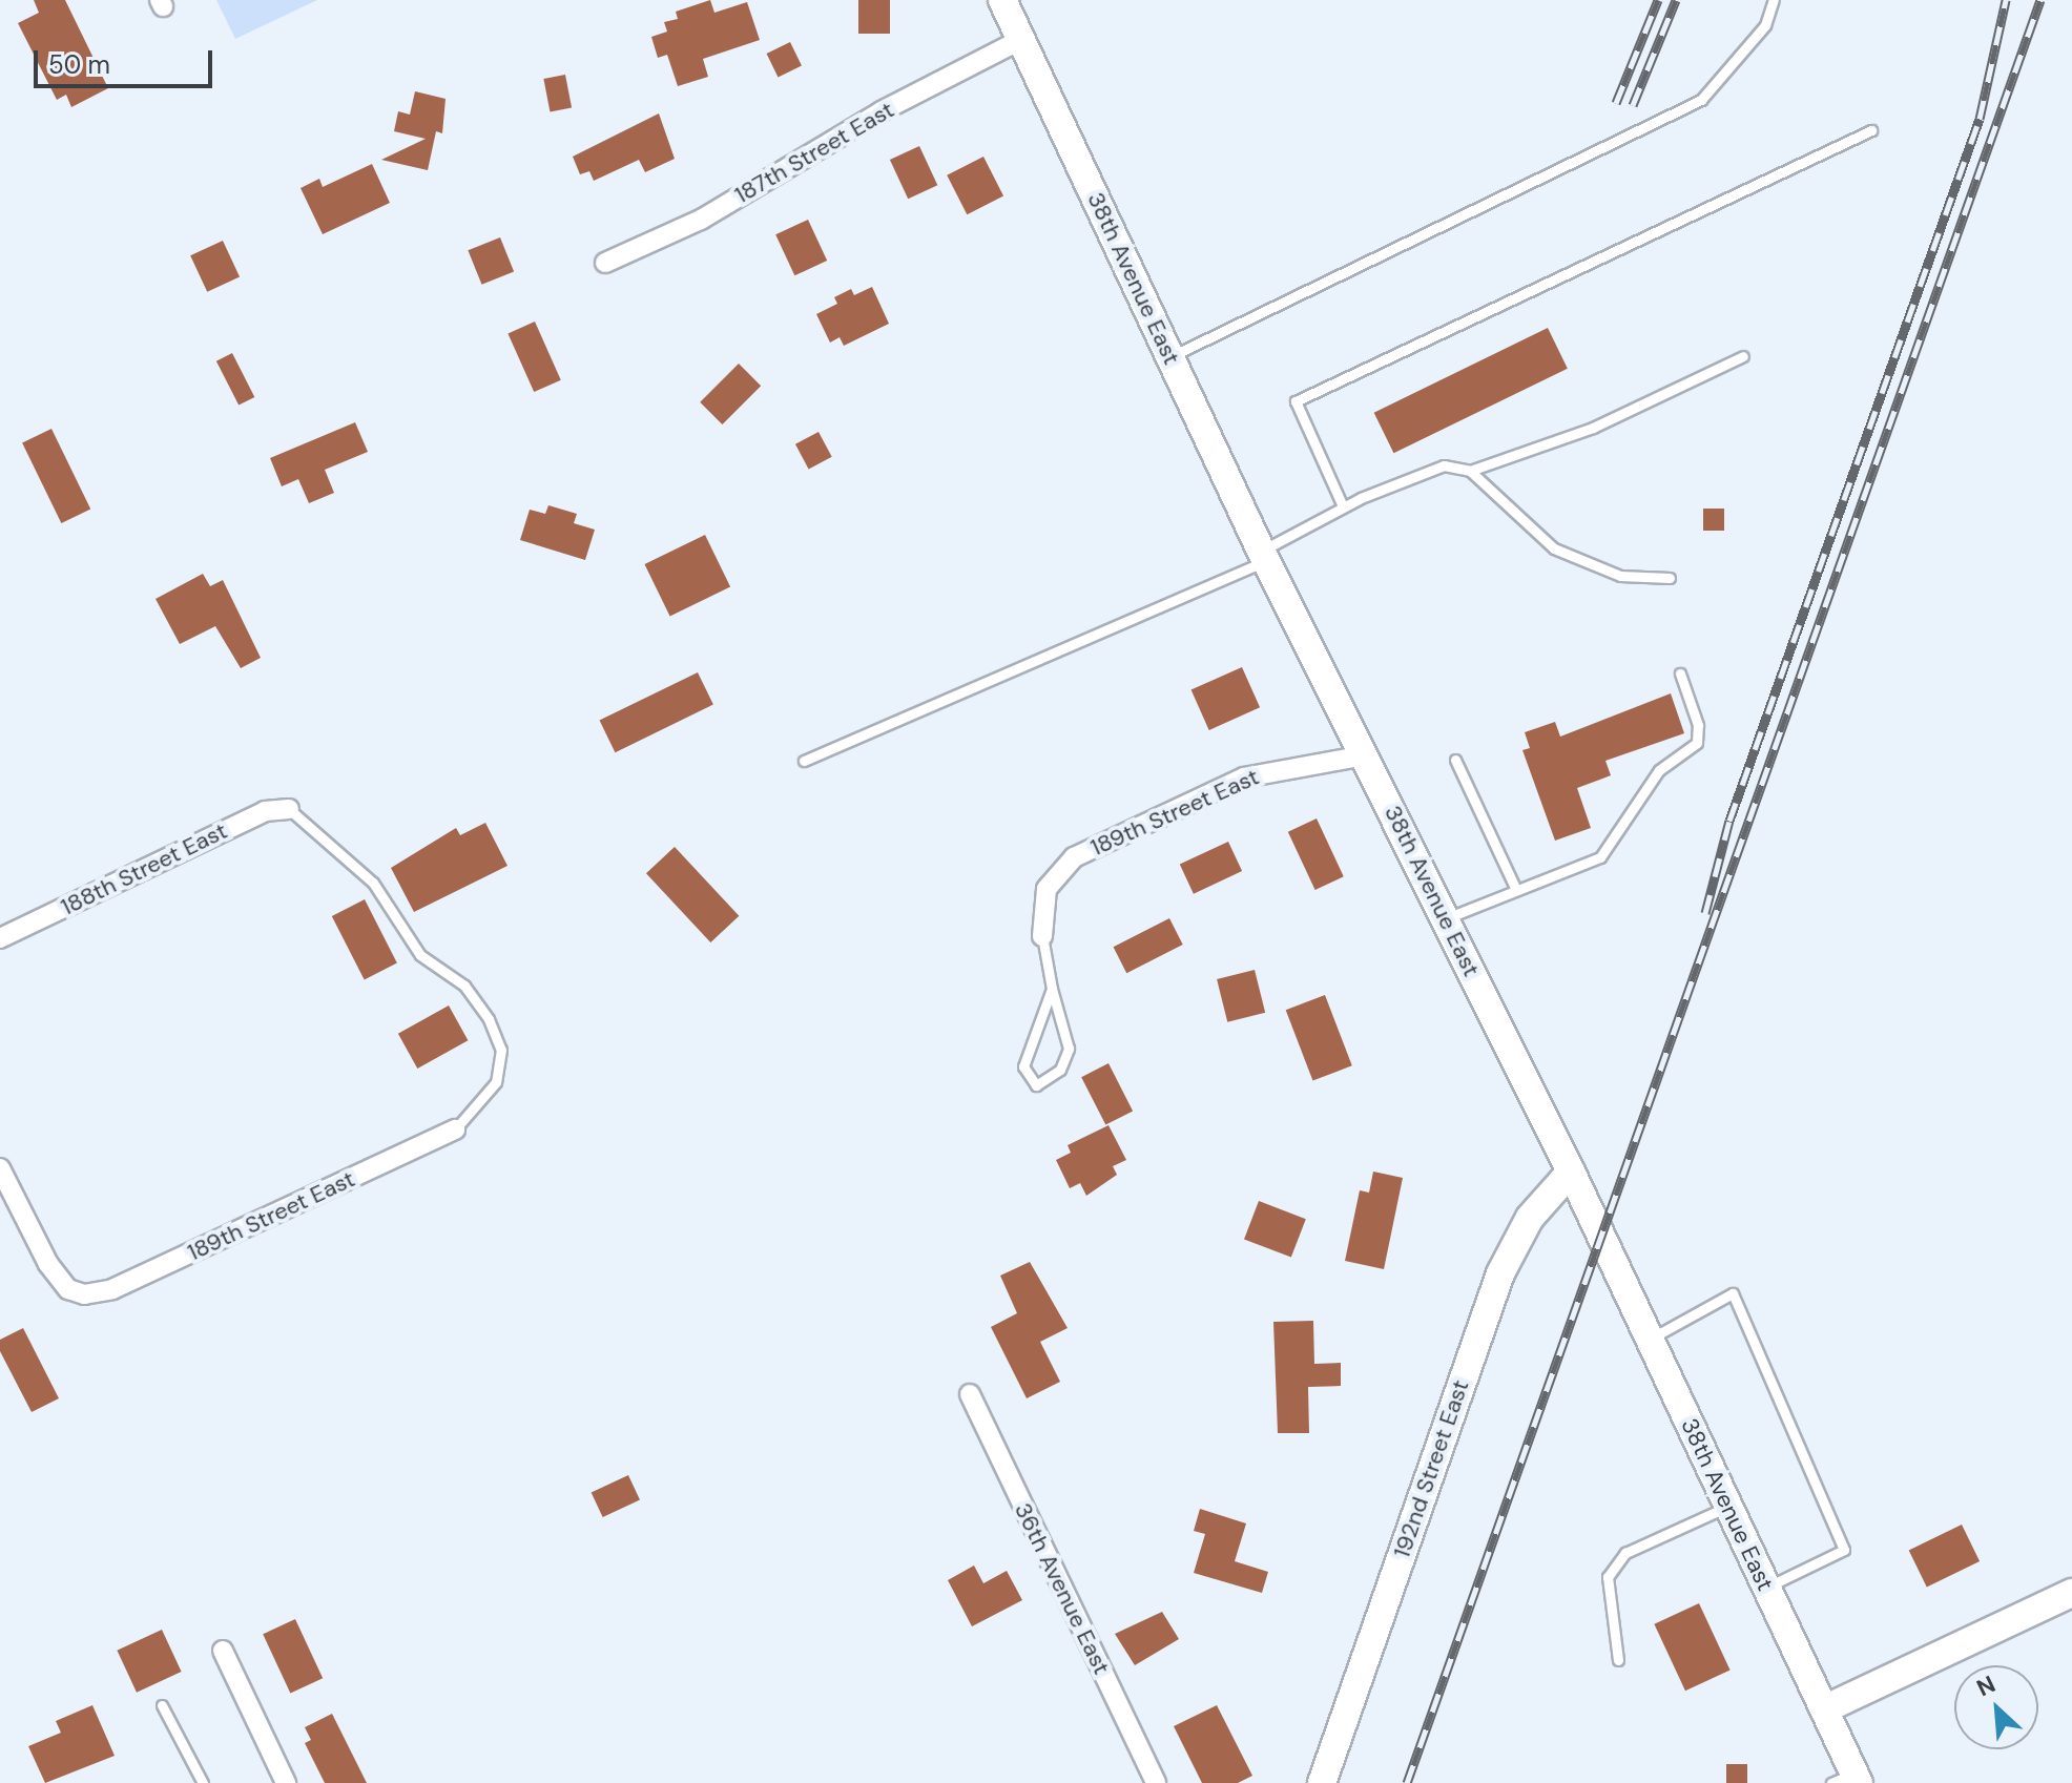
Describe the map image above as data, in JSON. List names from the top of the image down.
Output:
{
  "streets": {
    "street": [
      "187th Street East",
      "38th Avenue East",
      "189th Street East",
      "188th Street East",
      "192nd Street East",
      "36th Avenue East"
    ]
  },
  "crossings": [
    ["187th Street East", "38th Avenue East"],
    ["38th Avenue East", "189th Street East"],
    ["38th Avenue East", "192nd Street East"]
  ],
  "scale_bar": "50 m",
  "north": "top left"
}
